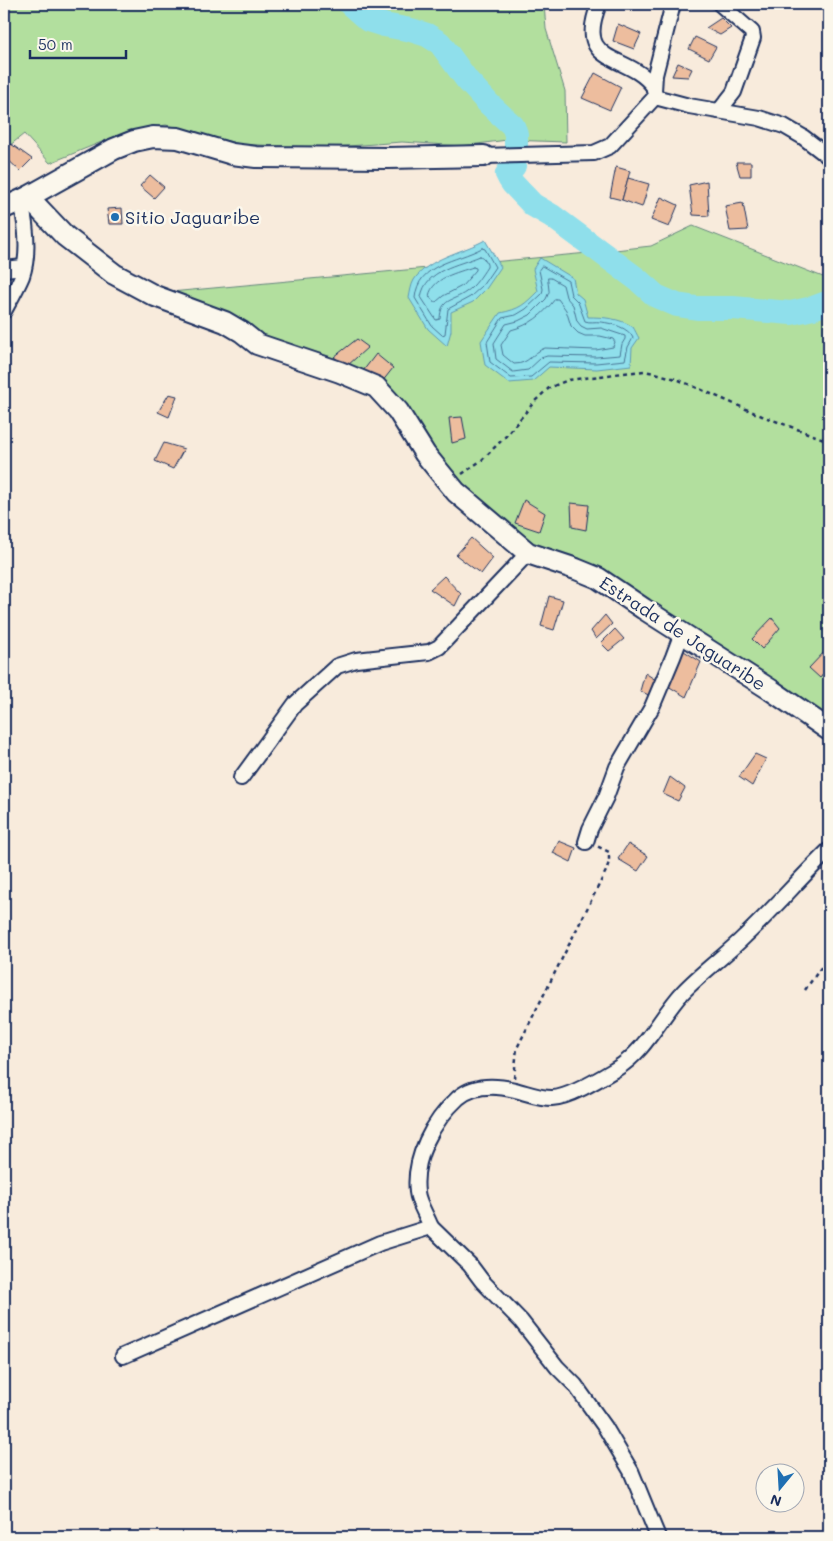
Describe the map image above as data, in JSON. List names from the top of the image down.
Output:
{
  "streets": {
    "street": ["Estrada de Jaguaribe"]
  },
  "places": ["Sitio Jaguaribe"],
  "scale_bar": "50 m",
  "north": "bottom"
}
